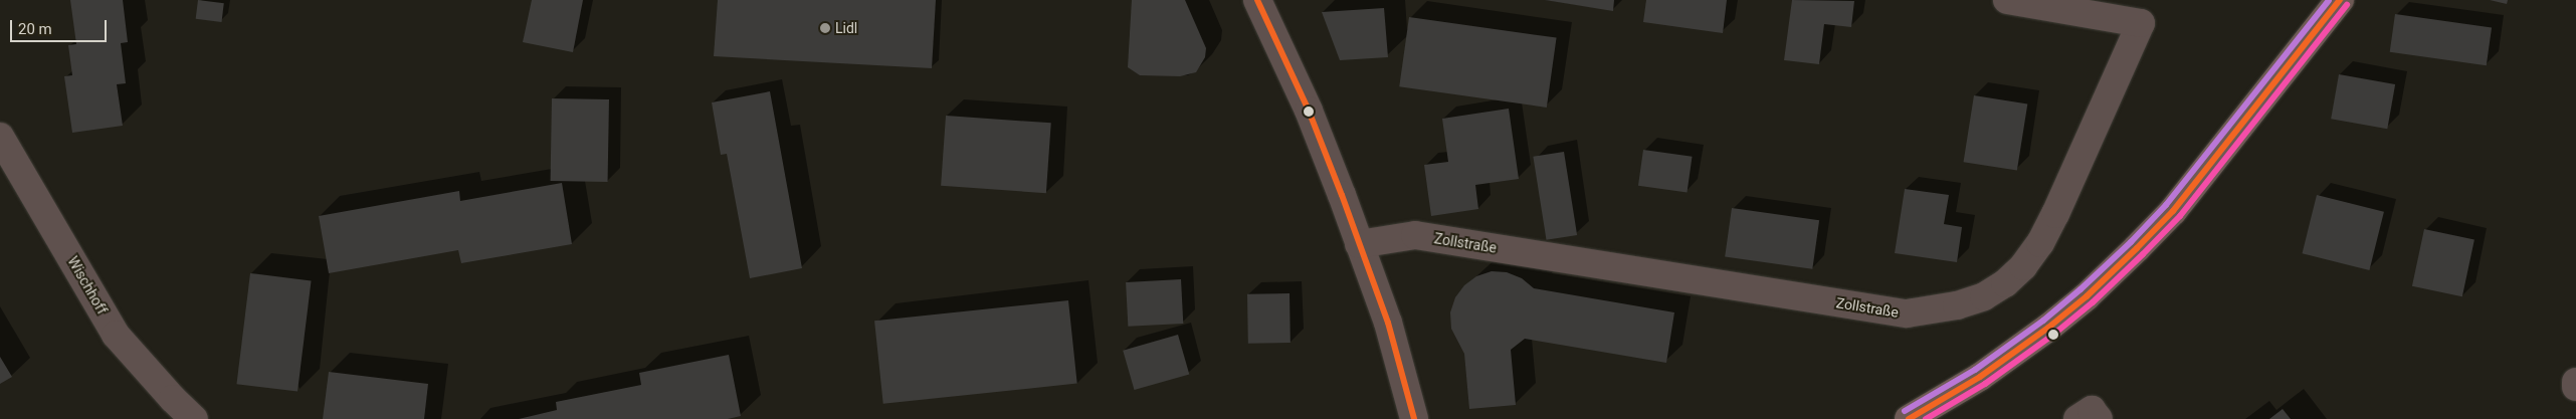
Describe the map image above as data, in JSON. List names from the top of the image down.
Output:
{
  "streets": {
    "street": ["Zollstraße", "Wischhoff"]
  },
  "places": ["Lidl"],
  "scale_bar": "20 m"
}
